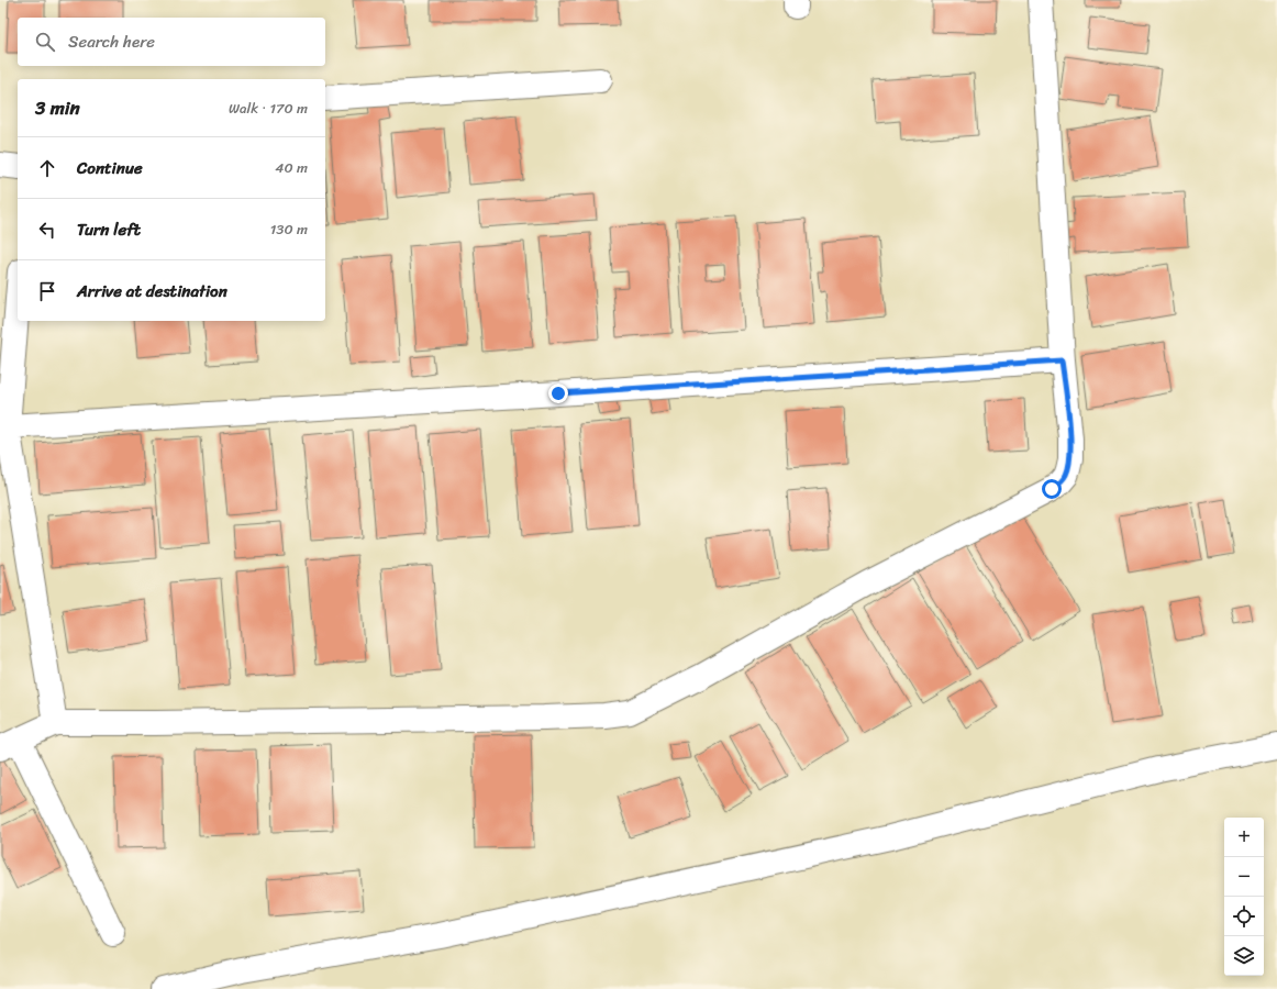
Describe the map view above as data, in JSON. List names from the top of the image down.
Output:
{
  "page": {
    "search": "Search here",
    "heading": ["3 min", "Walk · 170 m"],
    "list": [
      ["Continue", "40 m"],
      ["Turn left", "130 m"],
      "Arrive at destination"
    ],
    "map_buttons": ["+", "−"]
  }
}
